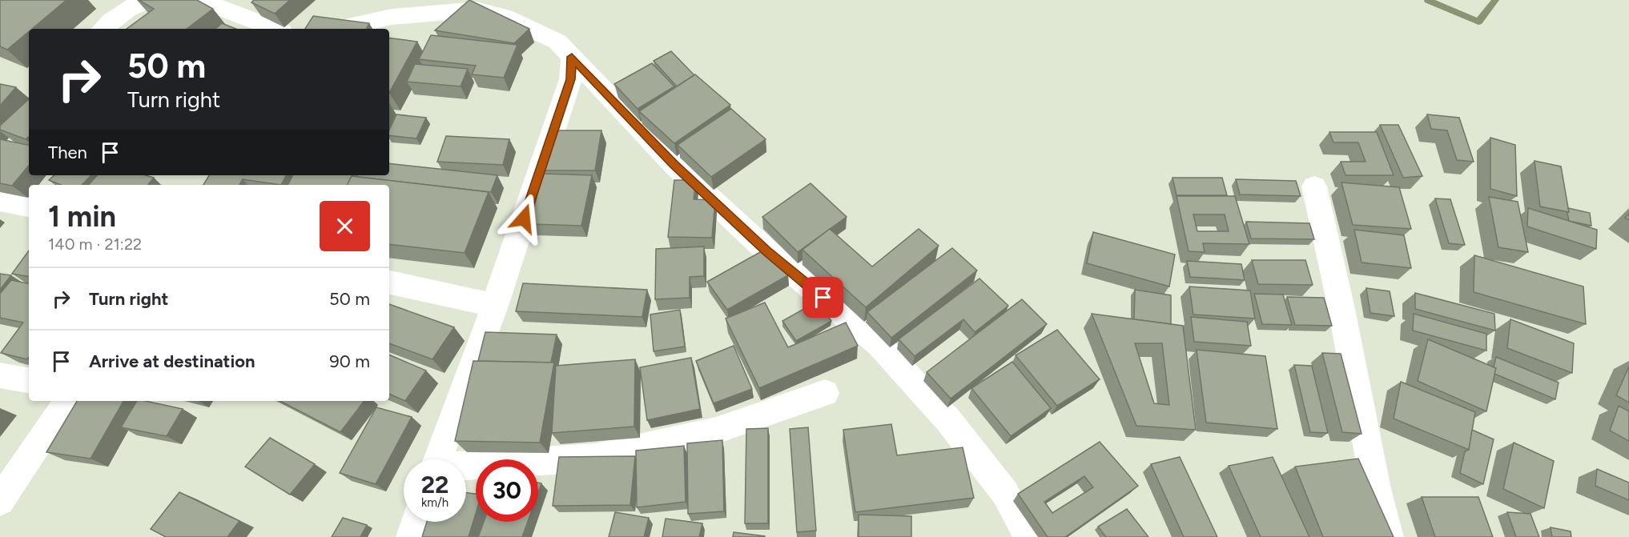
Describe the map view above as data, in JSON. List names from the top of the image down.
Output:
{
  "page": {
    "turn": ["50 m", "Turn right"],
    "then": "Then",
    "heading": ["1 min", "140 m · 21:22"],
    "list": [
      {
        "name": "Turn right",
        "value": "50 m"
      },
      {
        "name": "Arrive at destination",
        "value": "90 m"
      }
    ],
    "speed": "22 km/h",
    "limit": "30"
  }
}
